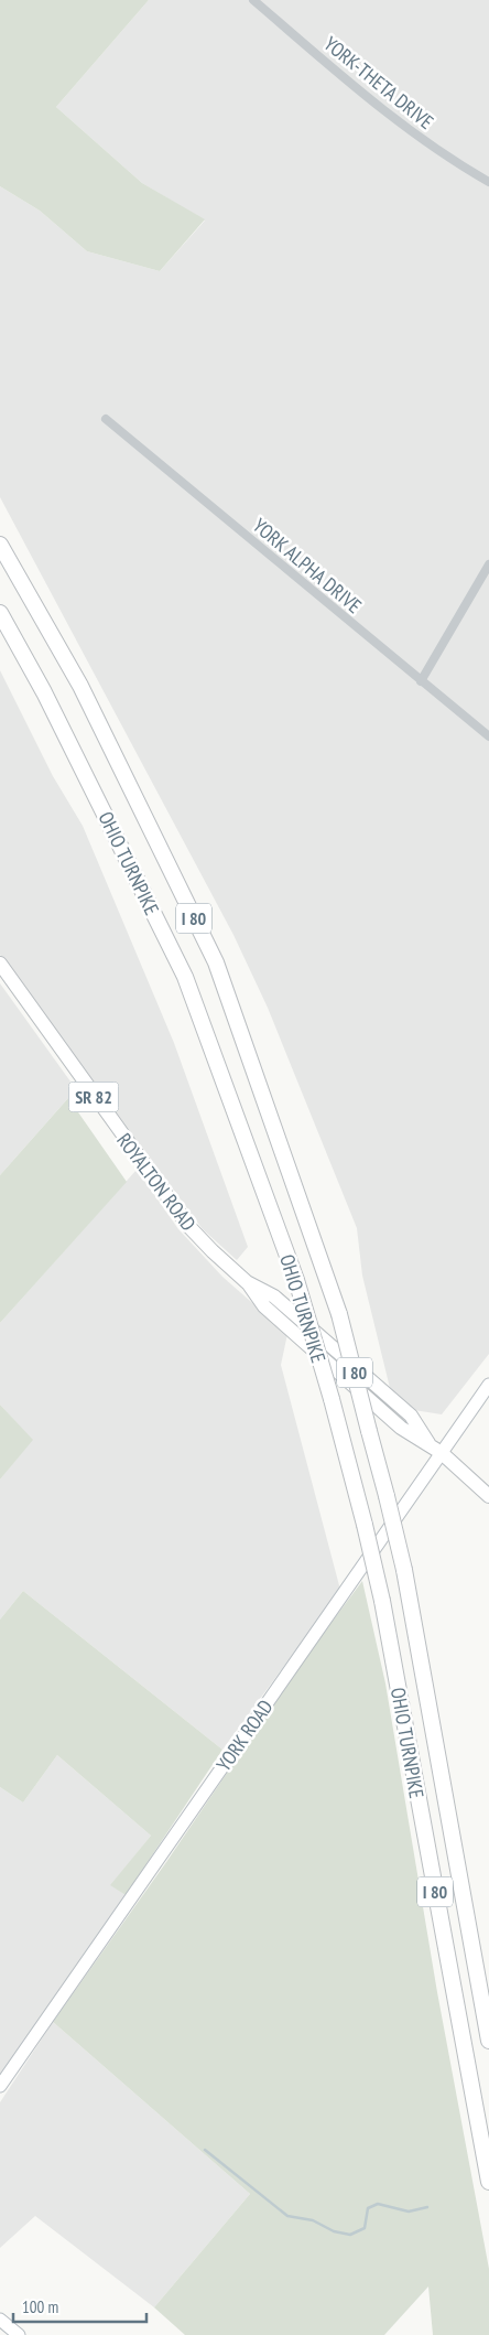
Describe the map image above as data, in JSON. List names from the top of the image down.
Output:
{
  "streets": {
    "highway": ["OHIO TURNPIKE", "I 80"],
    "main road": ["SR 82", "ROYALTON ROAD"],
    "street": ["YORK-THETA DRIVE", "YORK ALPHA DRIVE", "YORK ROAD"]
  },
  "crossings": [
    ["ROYALTON ROAD", "YORK ROAD"]
  ],
  "scale_bar": "100 m"
}
